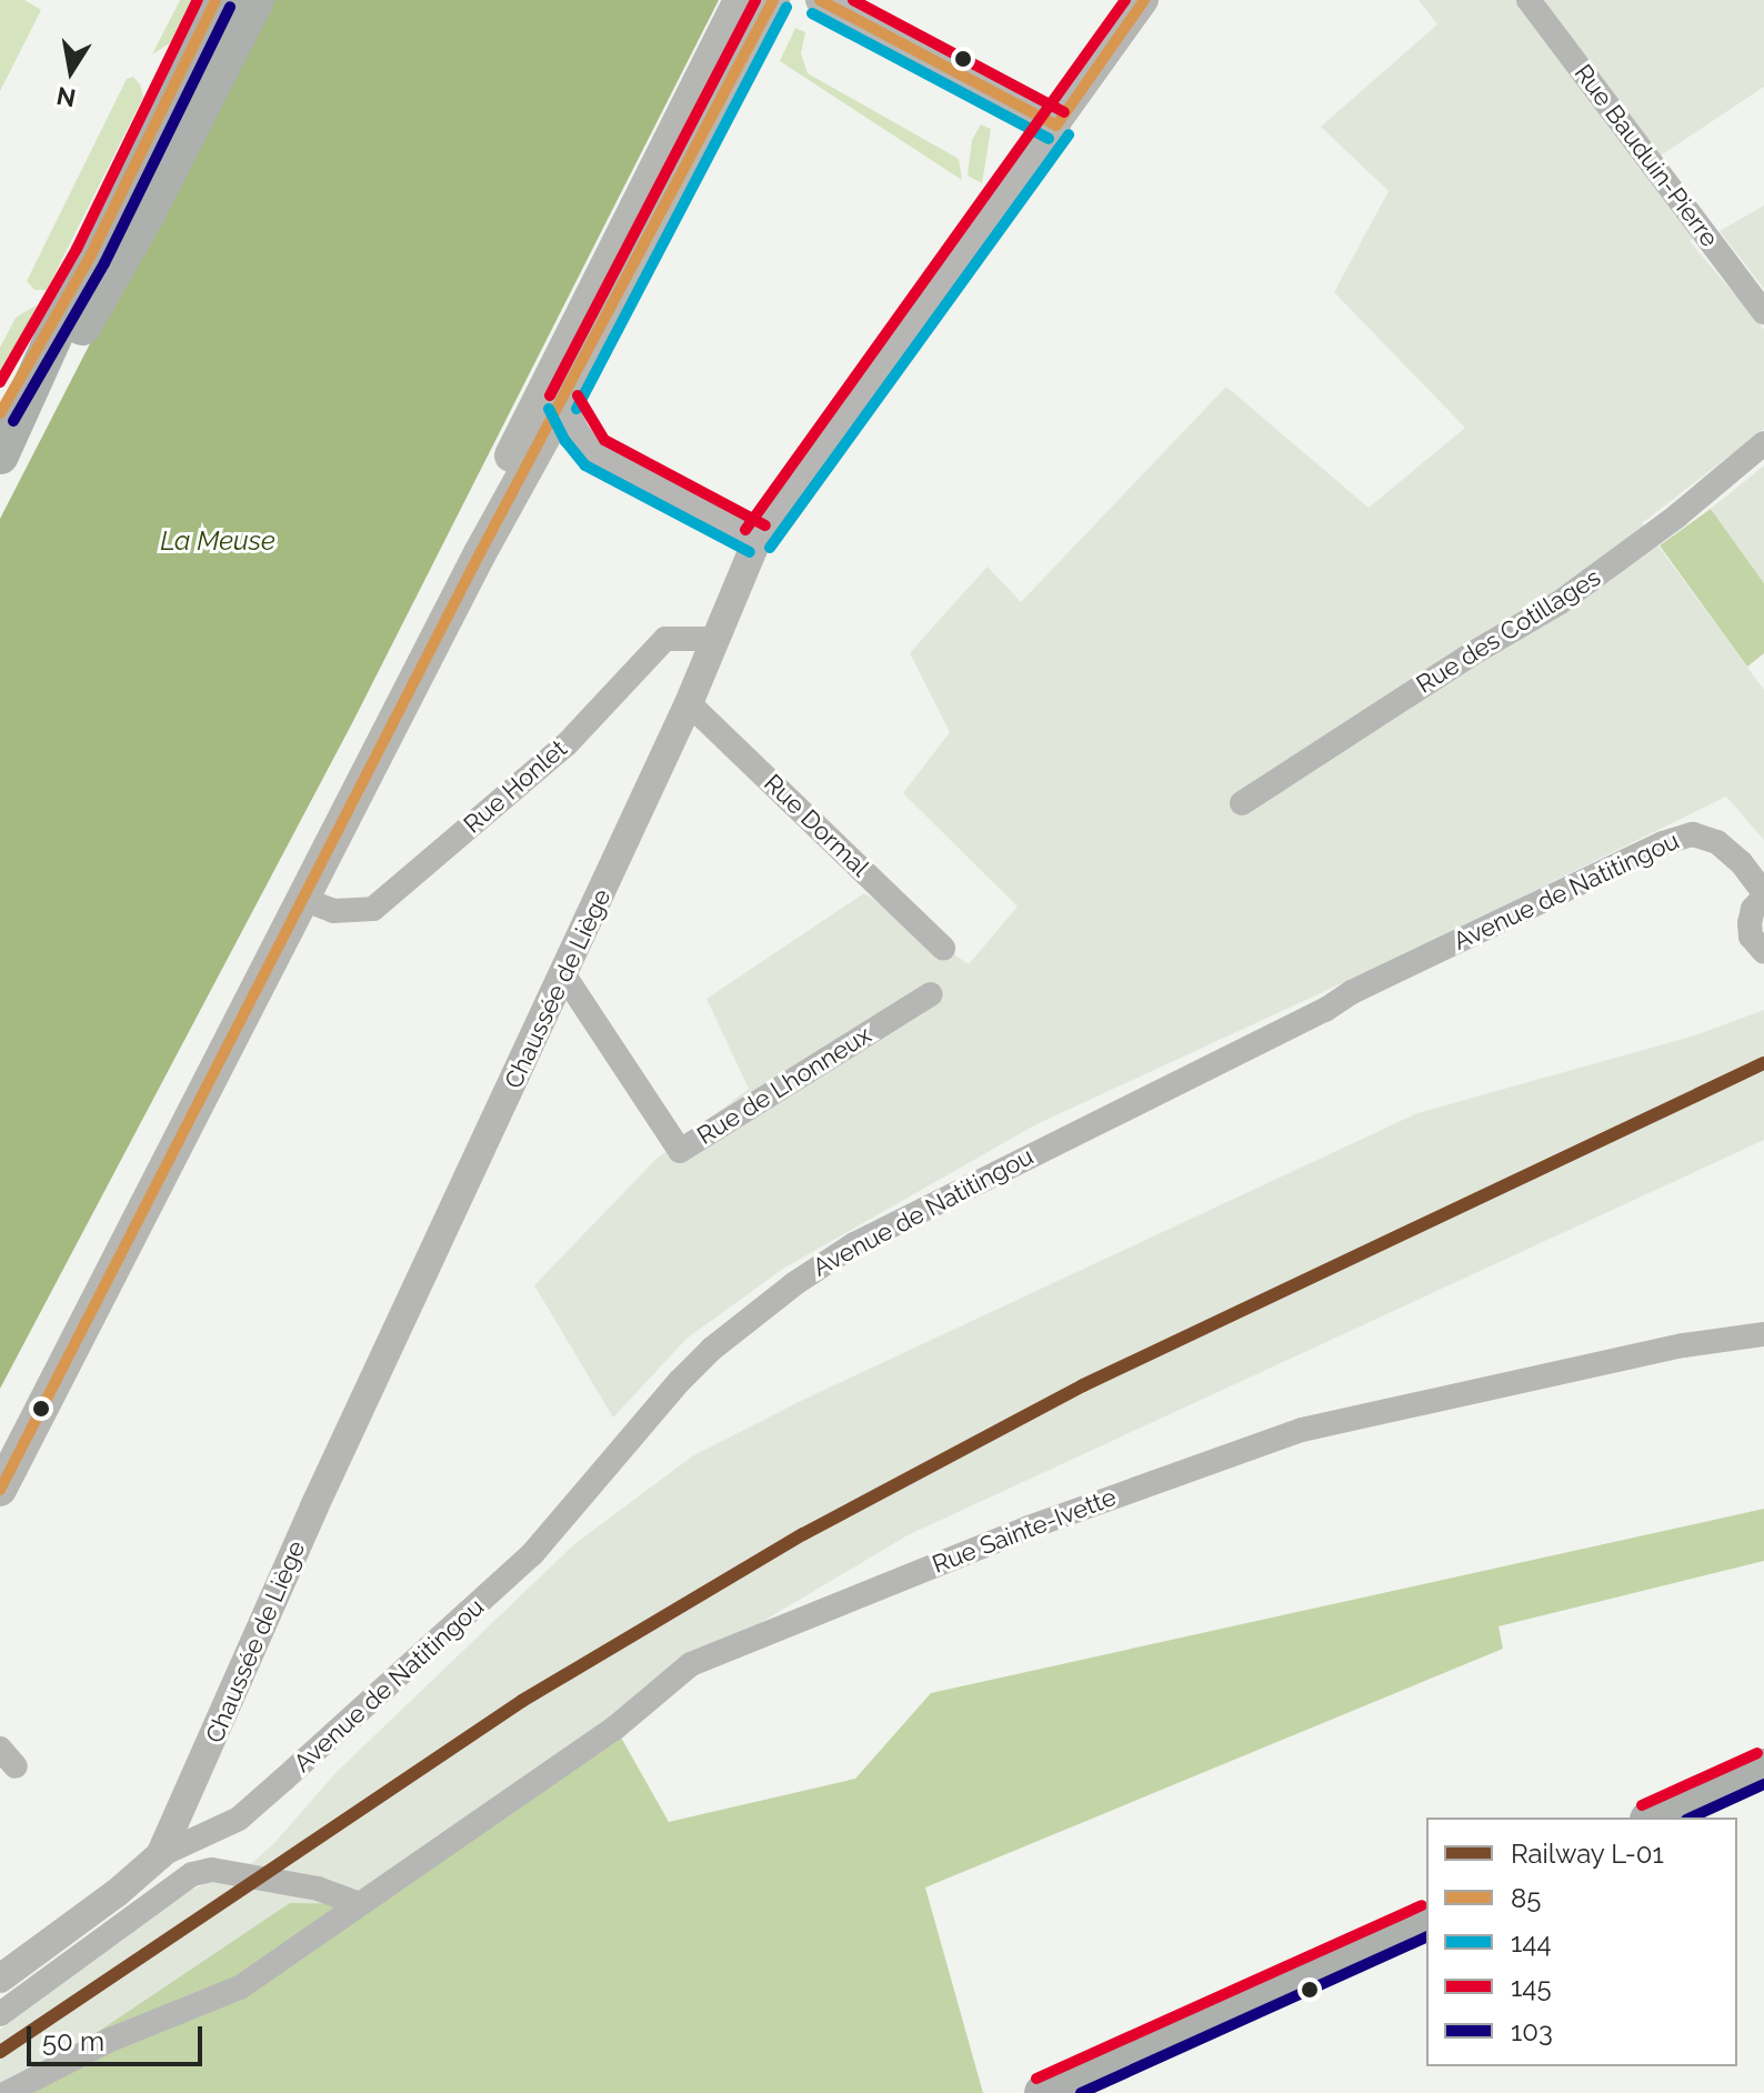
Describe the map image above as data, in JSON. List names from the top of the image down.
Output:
{
  "streets": {
    "street": [
      "Rue Bauduin-Pierre",
      "Rue des Cotillages",
      "Rue Honlet",
      "Rue Dormal",
      "Avenue de Natitingou",
      "Chaussée de Liège",
      "Rue de Lhonneux",
      "Rue Sainte-Ivette"
    ]
  },
  "crossings": [
    ["Rue Honlet", "Chaussée de Liège"],
    ["Rue Dormal", "Chaussée de Liège"],
    ["Avenue de Natitingou", "Chaussée de Liège"],
    ["Chaussée de Liège", "Rue de Lhonneux"]
  ],
  "water": ["La Meuse"],
  "lines": [
    "transit line 85",
    "transit line 145",
    "transit line 144",
    "transit line 103",
    "rail line L-01"
  ],
  "legend": [
    "Railway L-01",
    "85",
    "144",
    "145",
    "103"
  ],
  "scale_bar": "50 m",
  "north": "bottom"
}
